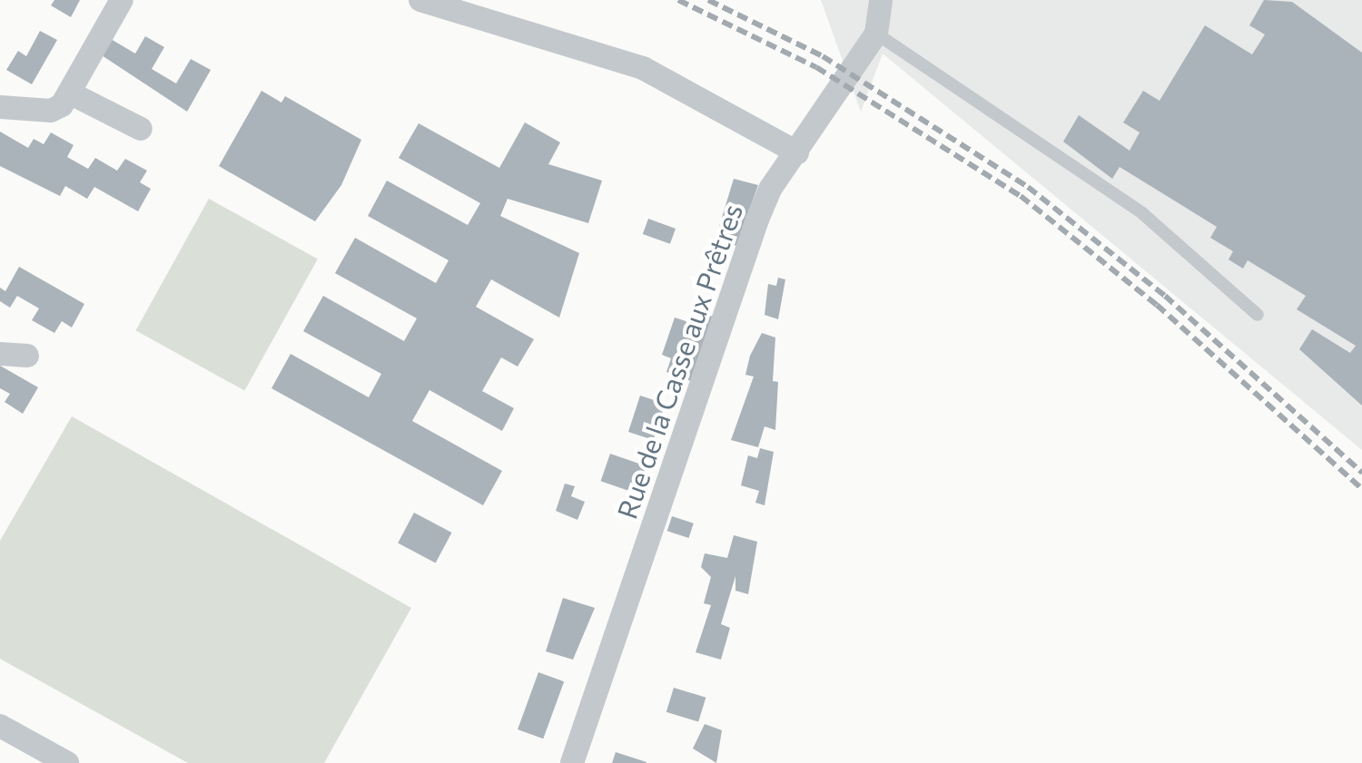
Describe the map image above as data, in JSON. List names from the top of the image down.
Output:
{
  "streets": {
    "street": ["Rue de la Casse aux Prêtres"]
  }
}
